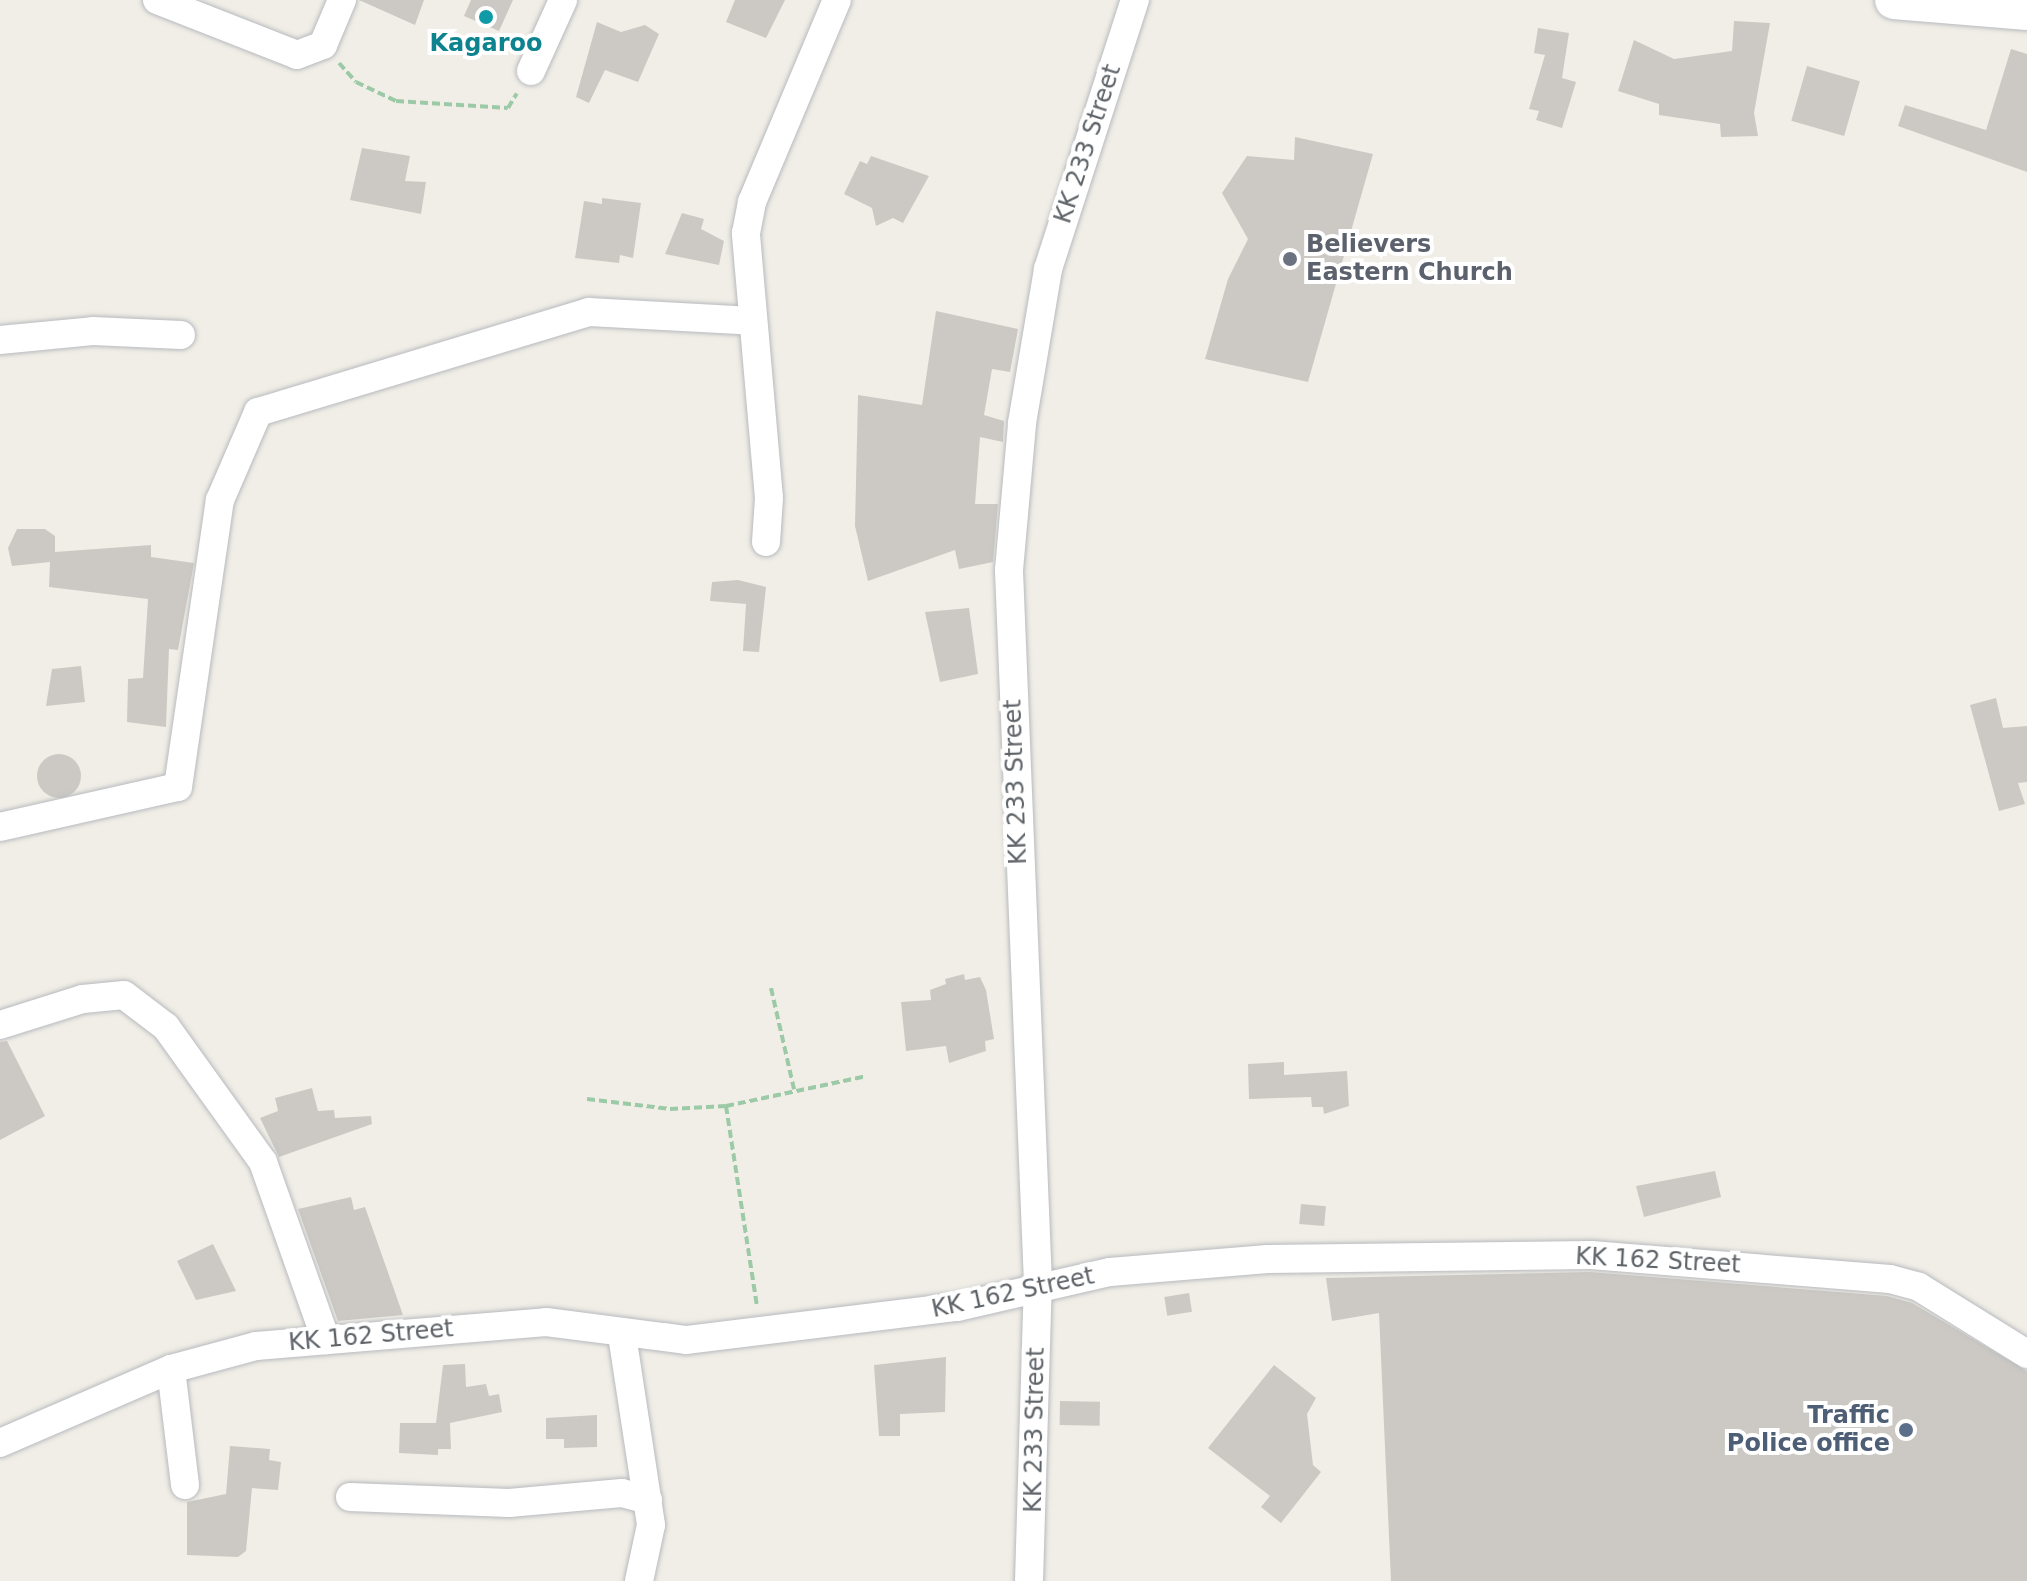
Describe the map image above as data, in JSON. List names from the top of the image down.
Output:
{
  "streets": {
    "street": ["KK 233 Street", "KK 162 Street"]
  },
  "crossings": [
    ["KK 233 Street", "KK 162 Street"]
  ],
  "places": ["Kagaroo", "Believers Eastern Church", "Traffic Police office"]
}
